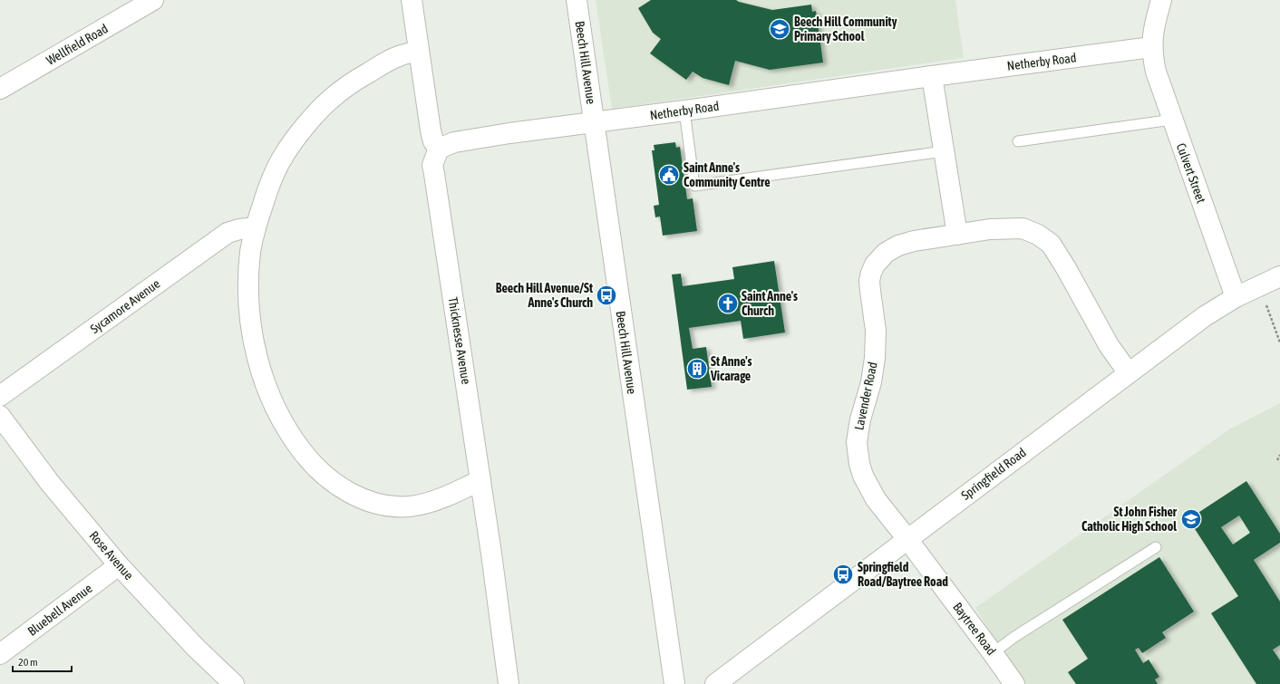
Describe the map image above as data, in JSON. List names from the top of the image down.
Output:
{
  "streets": {
    "street": [
      "Wellfield Road",
      "Netherby Road",
      "Beech Hill Avenue",
      "Culvert Street",
      "Sycamore Avenue",
      "Thicknesse Avenue",
      "Lavender Road",
      "Springfield Road",
      "Rose Avenue",
      "Bluebell Avenue",
      "Baytree Road"
    ]
  },
  "crossings": [
    ["Netherby Road", "Beech Hill Avenue"],
    ["Netherby Road", "Culvert Street"],
    ["Netherby Road", "Thicknesse Avenue"],
    ["Culvert Street", "Springfield Road"],
    ["Lavender Road", "Springfield Road"],
    ["Lavender Road", "Baytree Road"],
    ["Springfield Road", "Baytree Road"],
    ["Rose Avenue", "Bluebell Avenue"]
  ],
  "places": {
    "school or university": ["Beech Hill Community Primary School", "St John Fisher Catholic High School"],
    "public building": ["Saint Anne's Community Centre"],
    "bus stop": ["Beech Hill Avenue/St Anne's Church", "Springfield Road/Baytree Road"],
    "church": ["Saint Anne's Church"],
    "building": ["St Anne's Vicarage"]
  },
  "scale_bar": "20 m"
}
